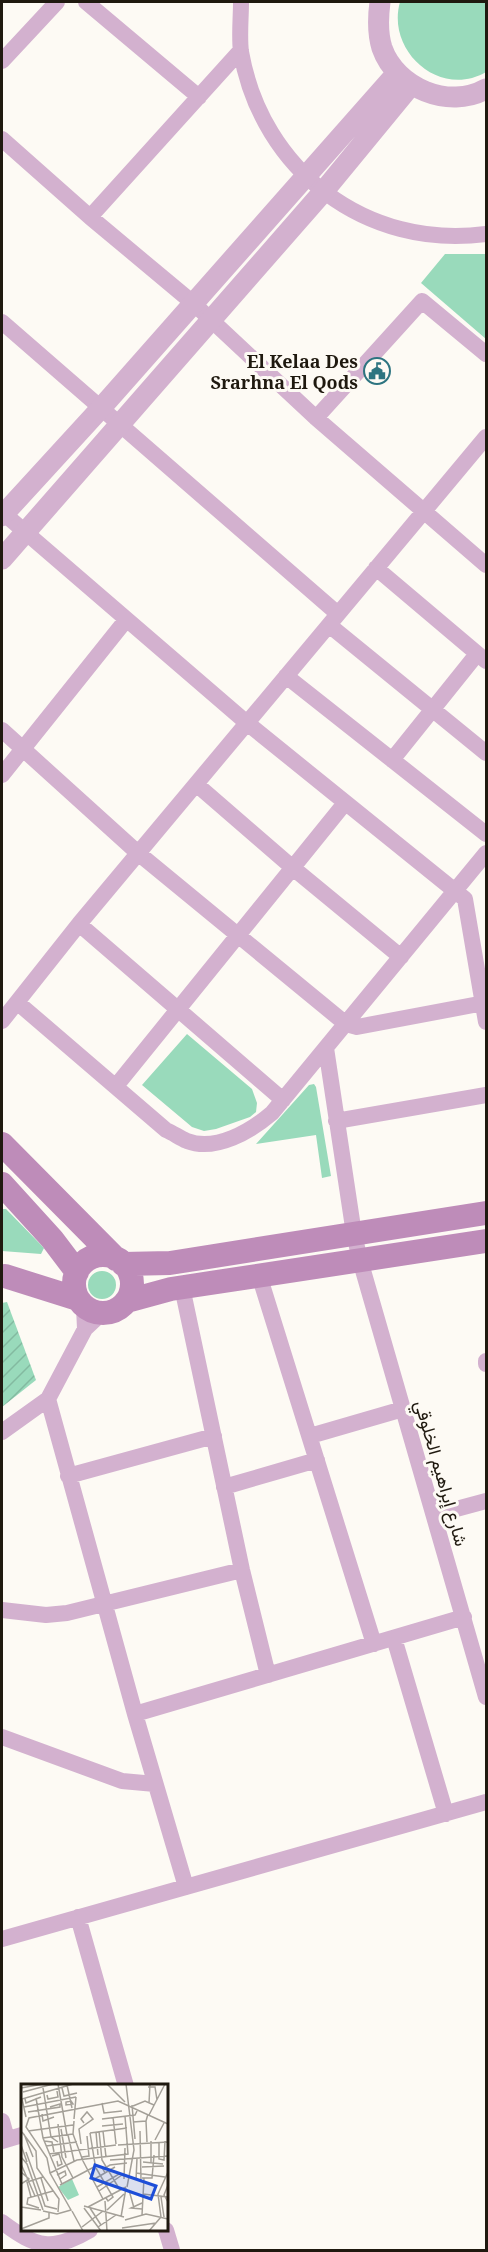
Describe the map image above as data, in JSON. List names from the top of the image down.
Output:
{
  "streets": {
    "street": ["شارع إبراهيم الخلوقي"]
  },
  "places": {
    "public building": ["El Kelaa Des Srarhna El Qods"]
  }
}
